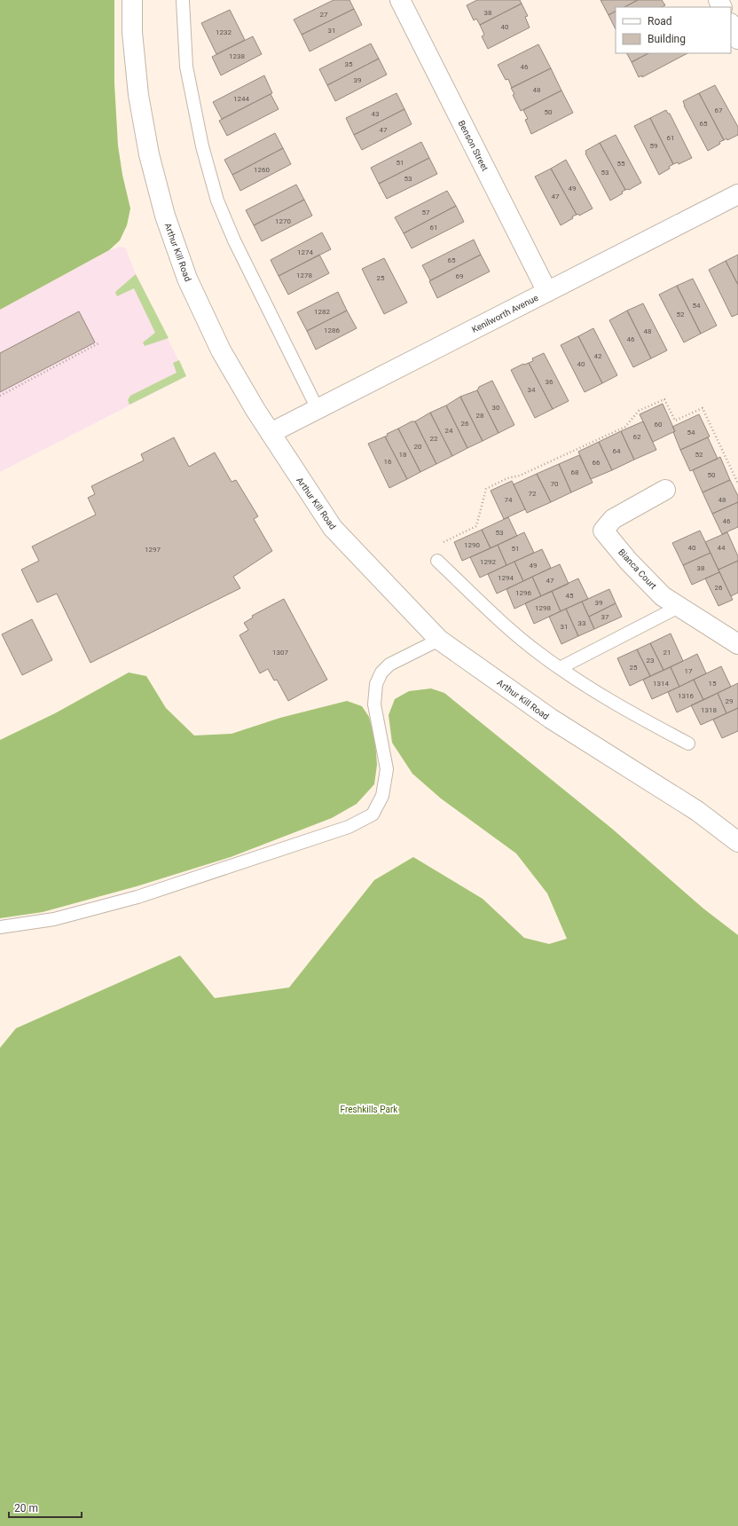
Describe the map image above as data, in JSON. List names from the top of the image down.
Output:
{
  "streets": {
    "street": [
      "Benson Street",
      "Arthur Kill Road",
      "Kenilworth Avenue",
      "Bianca Court"
    ]
  },
  "crossings": [
    ["Benson Street", "Kenilworth Avenue"],
    ["Arthur Kill Road", "Kenilworth Avenue"]
  ],
  "parks": ["Freshkills Park"],
  "house_numbers": [
    "38",
    "27",
    "40",
    "31",
    "1232",
    "1238",
    "35",
    "46",
    "39",
    "48",
    "1244",
    "67",
    "50",
    "43",
    "65",
    "47",
    "61",
    "59",
    "51",
    "55",
    "1260",
    "53",
    "53",
    "49",
    "47",
    "57",
    "1270",
    "61",
    "1274",
    "65",
    "1278",
    "69",
    "25",
    "54",
    "1282",
    "52",
    "1286",
    "48",
    "46",
    "42",
    "40",
    "36",
    "34",
    "30",
    "28",
    "26",
    "60",
    "24",
    "54",
    "62",
    "22",
    "20",
    "64",
    "18",
    "52",
    "16",
    "66",
    "68",
    "50",
    "70",
    "72",
    "74",
    "48",
    "46",
    "53",
    "1290",
    "40",
    "44",
    "51",
    "1297",
    "1292",
    "49",
    "38",
    "1294",
    "47",
    "26",
    "1296",
    "45",
    "39",
    "1298",
    "37",
    "33",
    "31",
    "1307",
    "21",
    "23",
    "25",
    "17",
    "1314",
    "15",
    "1316",
    "29",
    "1318"
  ],
  "legend": ["Road", "Building"],
  "scale_bar": "20 m"
}
